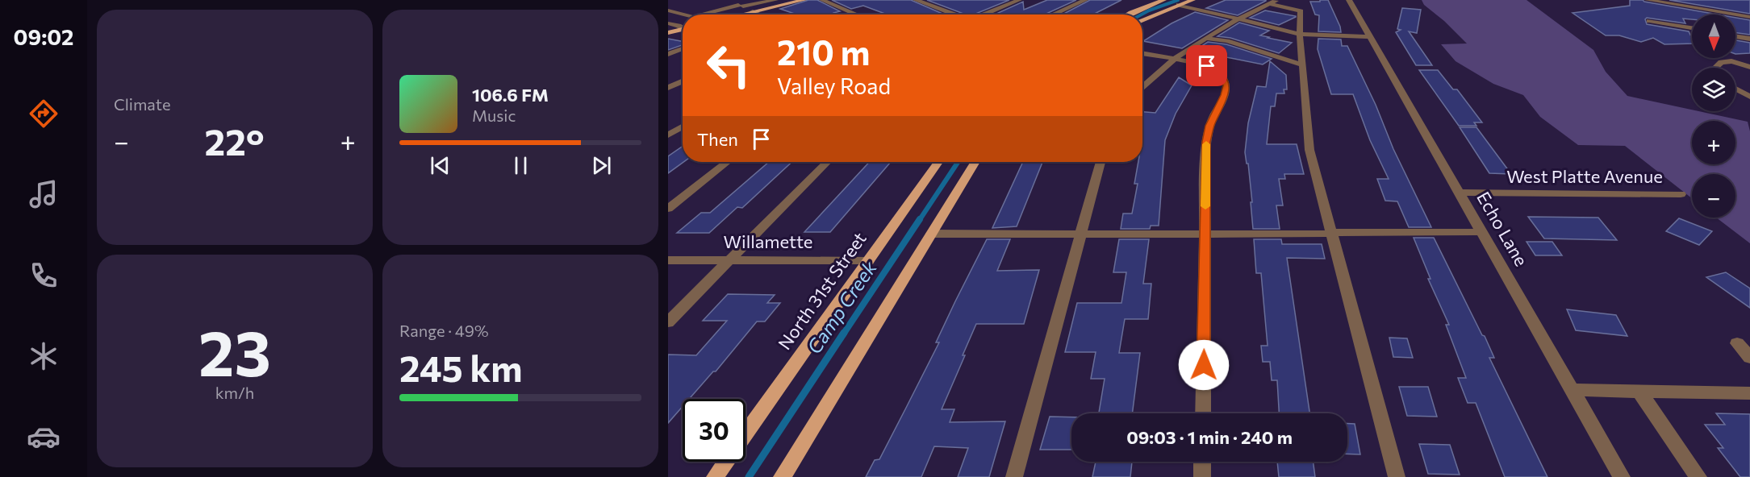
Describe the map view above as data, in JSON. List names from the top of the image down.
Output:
{
  "streets": {
    "main road": ["North 31st Street"],
    "street": ["West Platte Avenue", "Echo Lane", "Willamette"]
  },
  "crossings": [
    ["West Platte Avenue", "Echo Lane"],
    ["Willamette", "North 31st Street"]
  ],
  "water": ["Camp Creek"],
  "north": "bottom",
  "page": {
    "tabs": "09:02",
    "tile": [
      "Climate",
      ["23", "km/h"],
      ["Range · 49%", "245 km"]
    ],
    "map_buttons": ["+", "−"],
    "turn": ["210 m", "Valley Road"],
    "song": ["106.6 FM", "Music"],
    "then": "Then",
    "heat": ["−", "22°", "+"],
    "limit": "30",
    "trip": "09:03 · 1 min · 240 m"
  }
}
